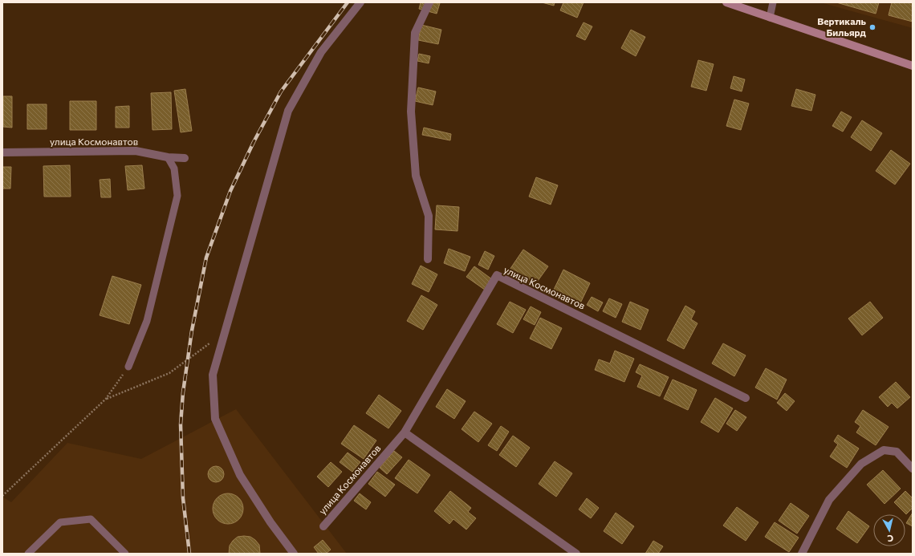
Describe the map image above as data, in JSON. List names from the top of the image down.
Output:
{
  "streets": {
    "street": ["улица Космонавтов"]
  },
  "places": ["Вертикаль Бильярд"],
  "north": "bottom"
}
